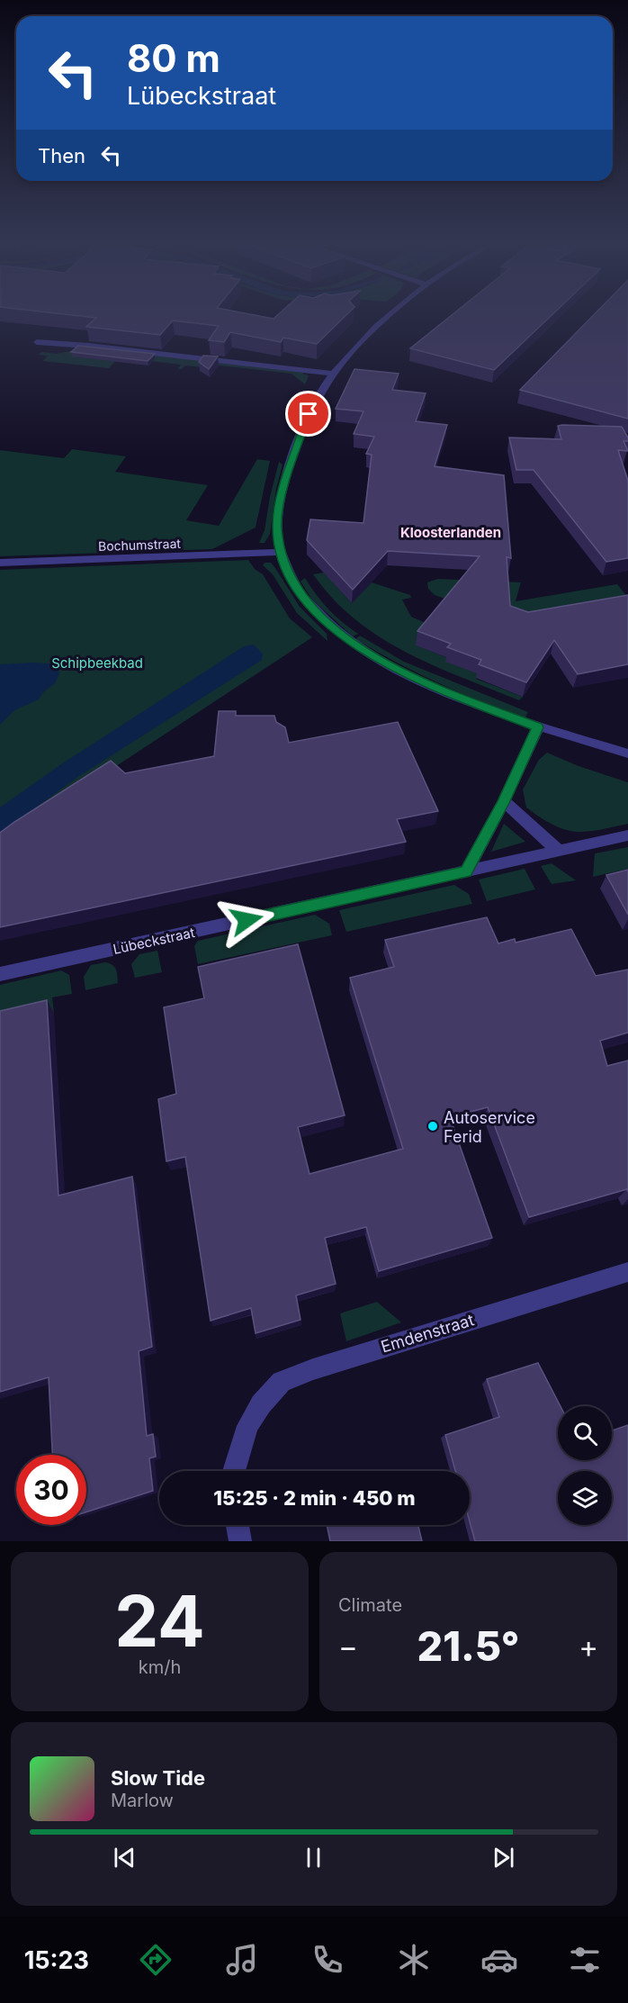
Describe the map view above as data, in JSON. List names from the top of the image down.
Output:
{
  "streets": {
    "street": ["Bochumstraat", "Lübeckstraat", "Emdenstraat"]
  },
  "districts": ["Kloosterlanden"],
  "parks": ["Schipbeekbad"],
  "places": ["Autoservice Ferid"],
  "page": {
    "turn": ["80 m", "Lübeckstraat"],
    "then": "Then",
    "limit": "30",
    "trip": "15:25 · 2 min · 450 m",
    "tile": [
      ["24", "km/h"],
      "Climate"
    ],
    "heat": ["−", "21.5°", "+"],
    "song": ["Slow Tide", "Marlow"],
    "tabs": "15:23"
  }
}
